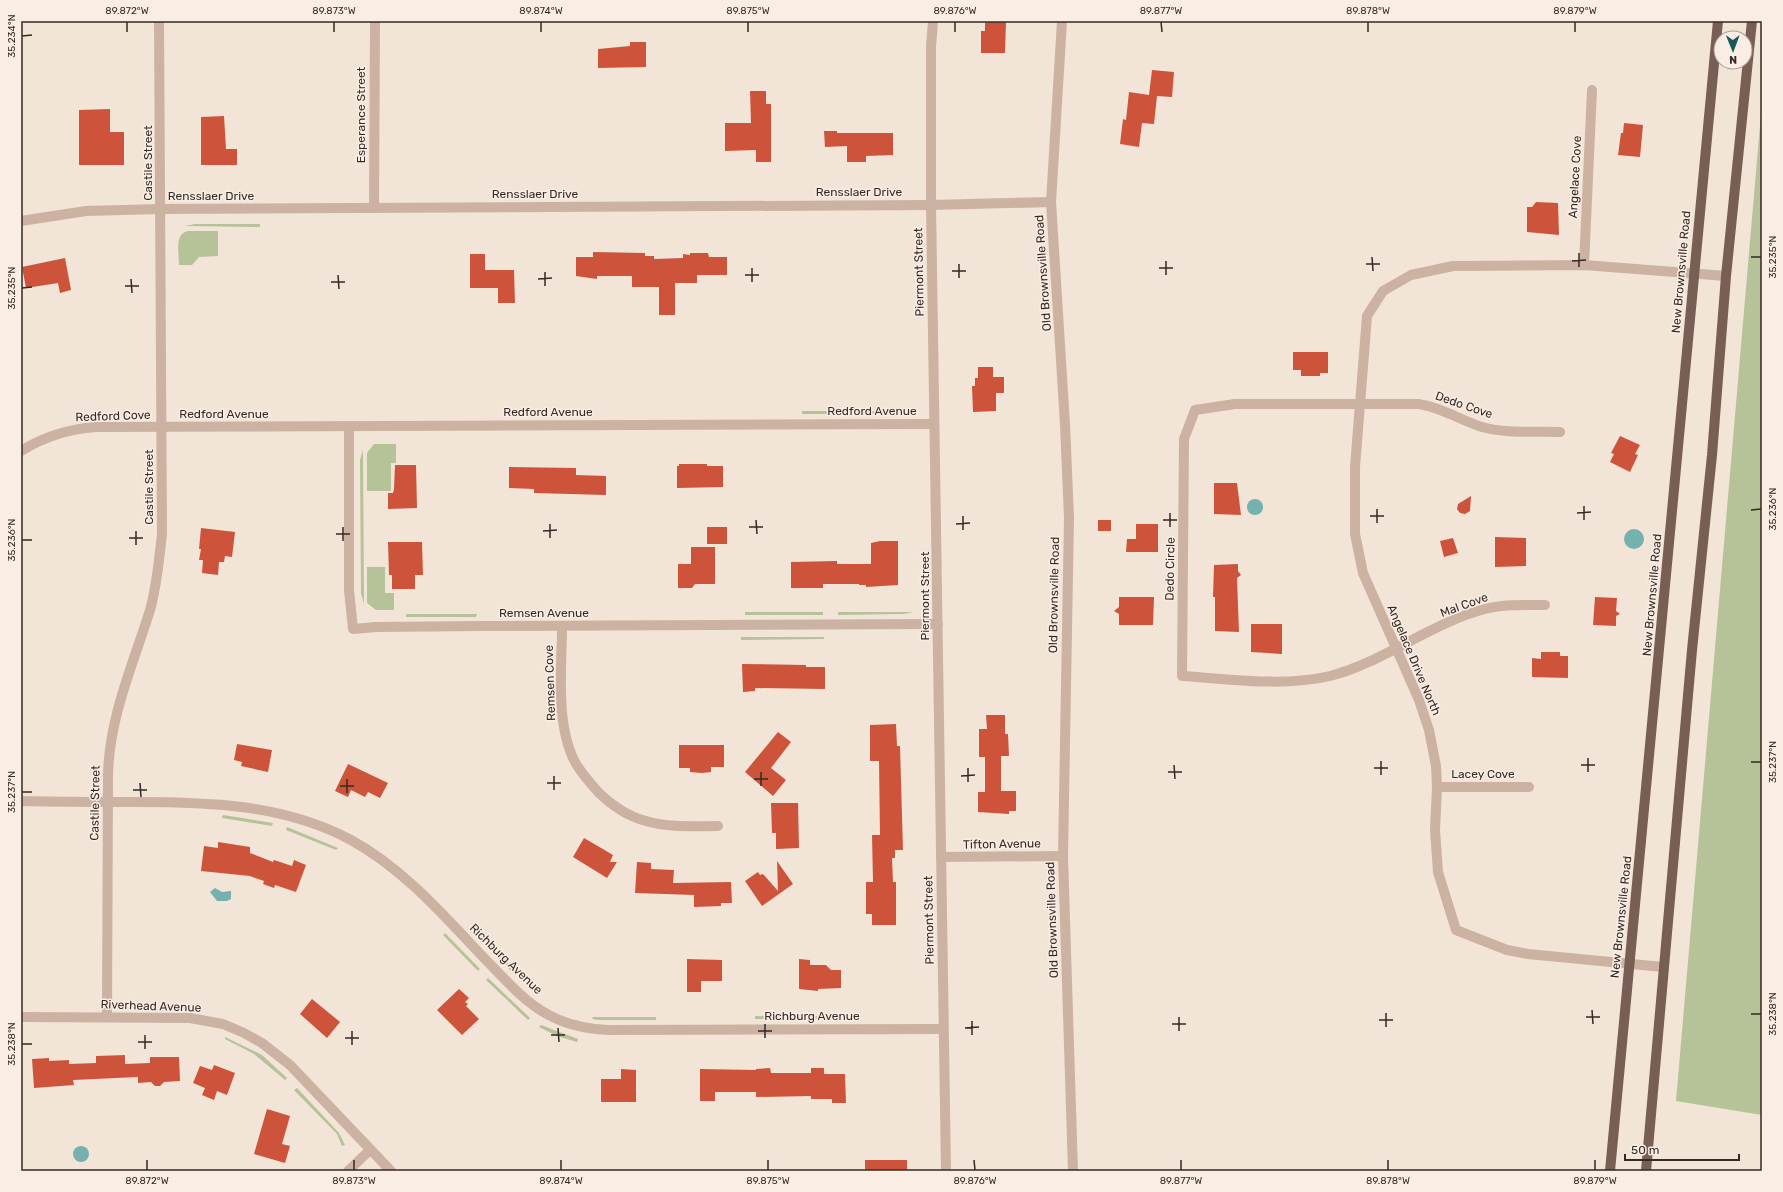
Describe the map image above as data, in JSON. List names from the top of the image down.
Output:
{
  "streets": {
    "main road": ["New Brownsville Road"],
    "street": [
      "Esperance Street",
      "Castile Street",
      "Angelace Cove",
      "Rensslaer Drive",
      "Piermont Street",
      "Old Brownsville Road",
      "Dedo Cove",
      "Redford Avenue",
      "Redford Cove",
      "Dedo Circle",
      "Mal Cove",
      "Remsen Avenue",
      "Angelace Drive North",
      "Remsen Cove",
      "Lacey Cove",
      "Tifton Avenue",
      "Richburg Avenue",
      "Riverhead Avenue"
    ]
  },
  "crossings": [
    ["Esperance Street", "Rensslaer Drive"],
    ["Castile Street", "Rensslaer Drive"],
    ["Castile Street", "Redford Avenue"],
    ["Castile Street", "Redford Cove"],
    ["Castile Street", "Richburg Avenue"],
    ["Castile Street", "Riverhead Avenue"],
    ["Angelace Cove", "Angelace Drive North"],
    ["Rensslaer Drive", "Piermont Street"],
    ["Rensslaer Drive", "Old Brownsville Road"],
    ["Piermont Street", "Redford Avenue"],
    ["Piermont Street", "Remsen Avenue"],
    ["Piermont Street", "Tifton Avenue"],
    ["Piermont Street", "Richburg Avenue"],
    ["New Brownsville Road", "Angelace Drive North"],
    ["Old Brownsville Road", "Tifton Avenue"],
    ["Dedo Cove", "Dedo Circle"],
    ["Dedo Cove", "Angelace Drive North"],
    ["Redford Avenue", "Redford Cove"],
    ["Redford Avenue", "Remsen Avenue"],
    ["Dedo Circle", "Mal Cove"],
    ["Dedo Circle", "Angelace Drive North"],
    ["Mal Cove", "Angelace Drive North"],
    ["Remsen Avenue", "Remsen Cove"],
    ["Angelace Drive North", "Lacey Cove"]
  ],
  "scale_bar": "50 m",
  "north": "bottom",
  "coordinates": [
    "89.872°W",
    "89.873°W",
    "89.874°W",
    "89.875°W",
    "89.876°W",
    "89.877°W",
    "89.878°W",
    "89.879°W",
    "35.234°N",
    "35.235°N",
    "35.236°N",
    "35.237°N",
    "35.238°N"
  ]
}
